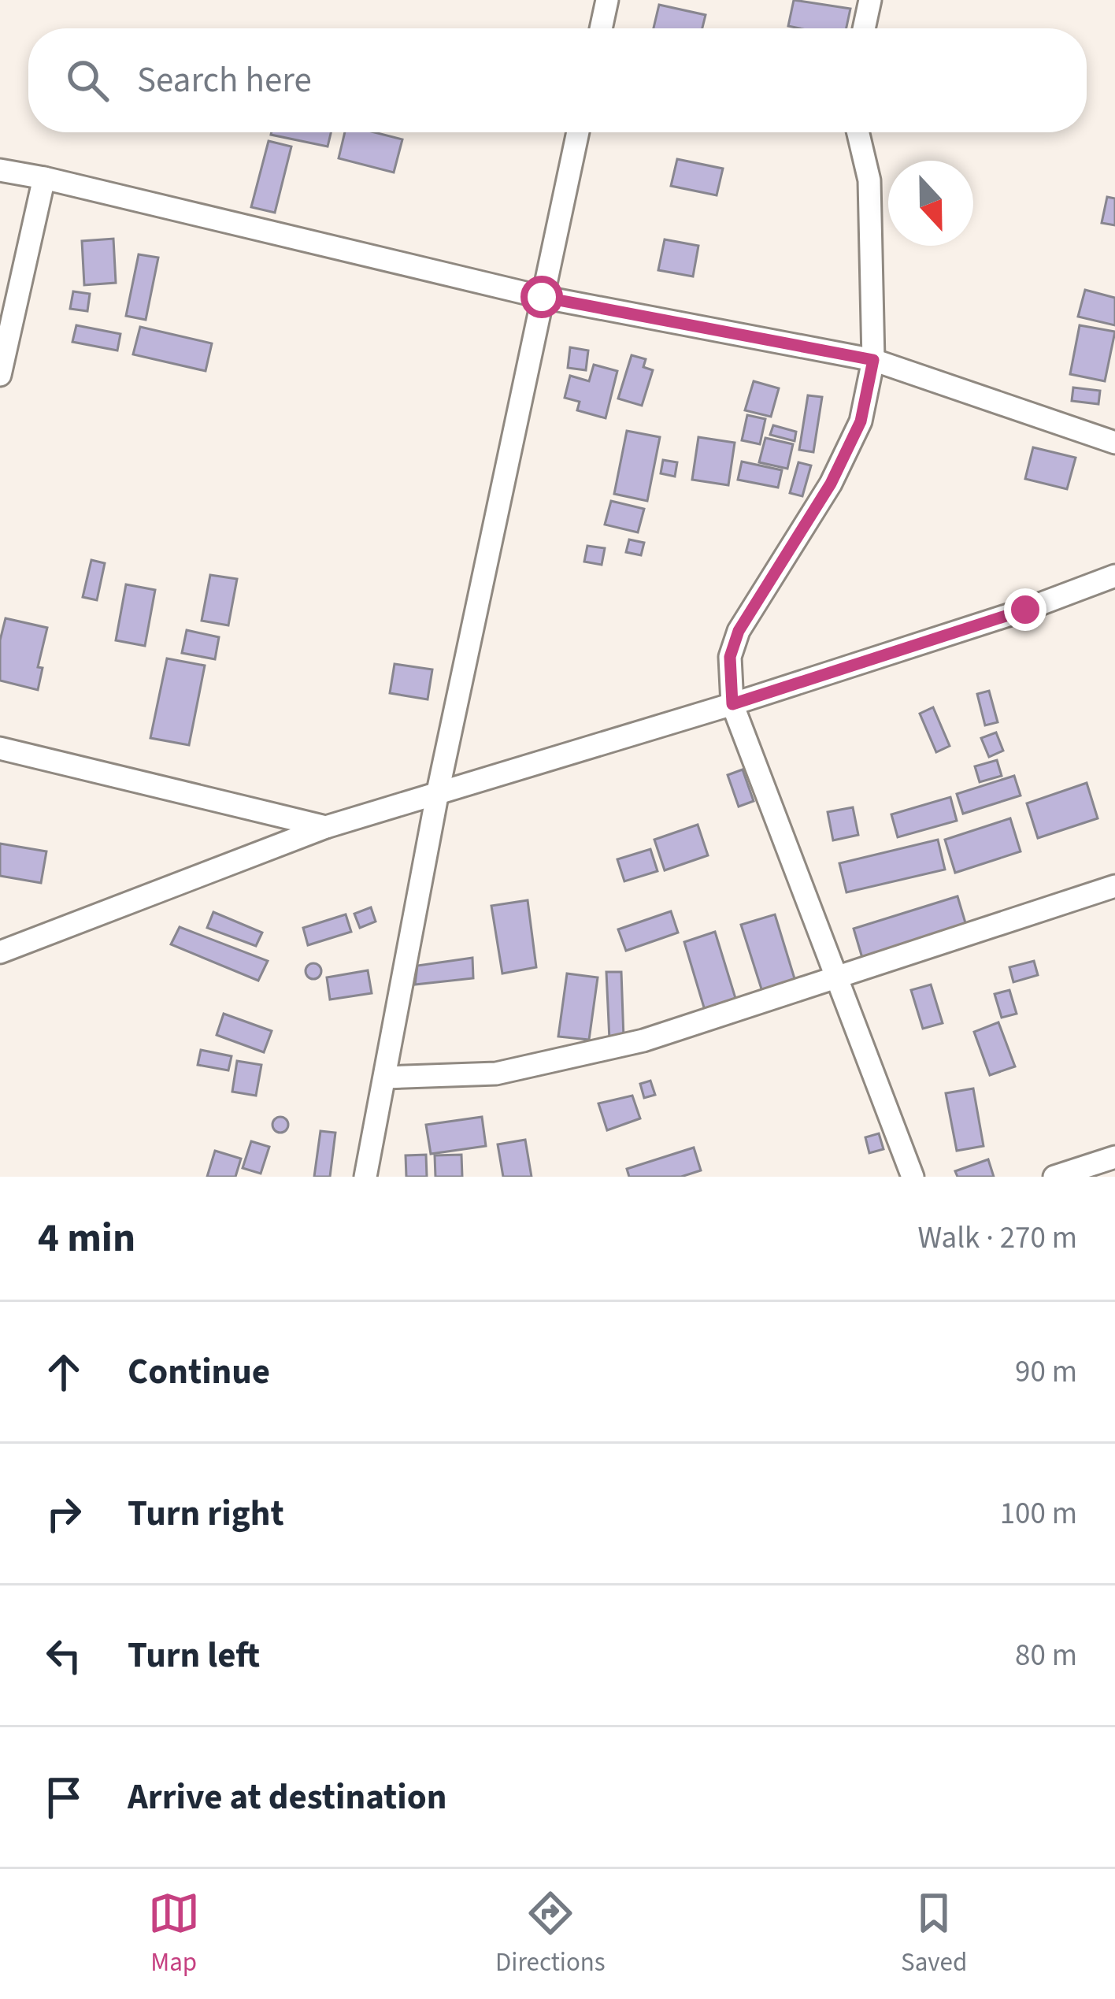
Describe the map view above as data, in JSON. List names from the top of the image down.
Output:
{
  "north": "bottom",
  "page": {
    "search": "Search here",
    "heading": ["4 min", "Walk · 270 m"],
    "list": [
      ["Continue", "90 m"],
      ["Turn right", "100 m"],
      ["Turn left", "80 m"],
      "Arrive at destination"
    ],
    "nav": ["Map", "Directions", "Saved"]
  }
}
